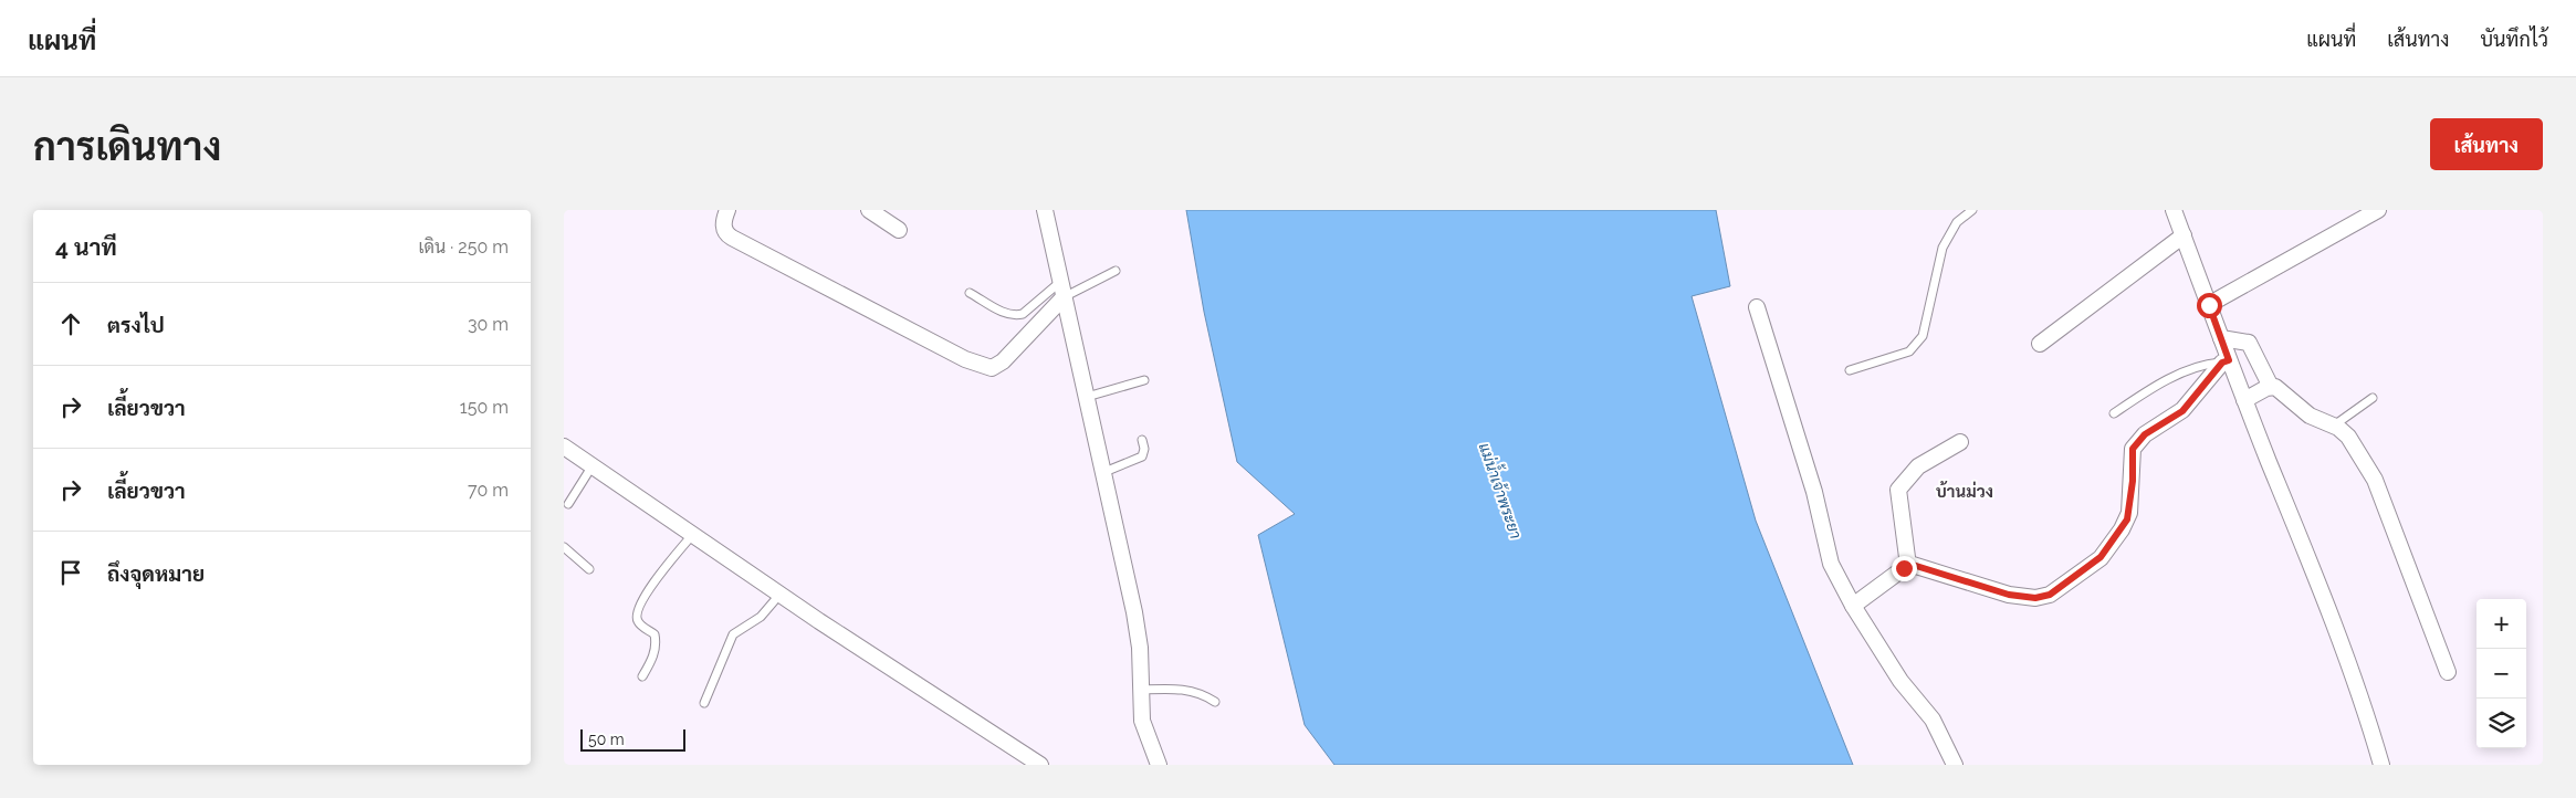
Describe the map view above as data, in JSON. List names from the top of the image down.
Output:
{
  "districts": ["บ้านม่วง"],
  "water": ["แม่น้ำเจ้าพระยา"],
  "scale_bar": "50 m",
  "page": {
    "header": "แผนที่",
    "nav": ["แผนที่", "เส้นทาง", "บันทึกไว้"],
    "buttons": "เส้นทาง",
    "title": "การเดินทาง",
    "heading": ["4 นาที", "เดิน · 250 m"],
    "list": [
      ["ตรงไป", "30 m"],
      ["เลี้ยวขวา", "150 m"],
      ["เลี้ยวขวา", "70 m"],
      "ถึงจุดหมาย"
    ],
    "map_buttons": ["+", "−"],
    "scale": "50 m"
  }
}
